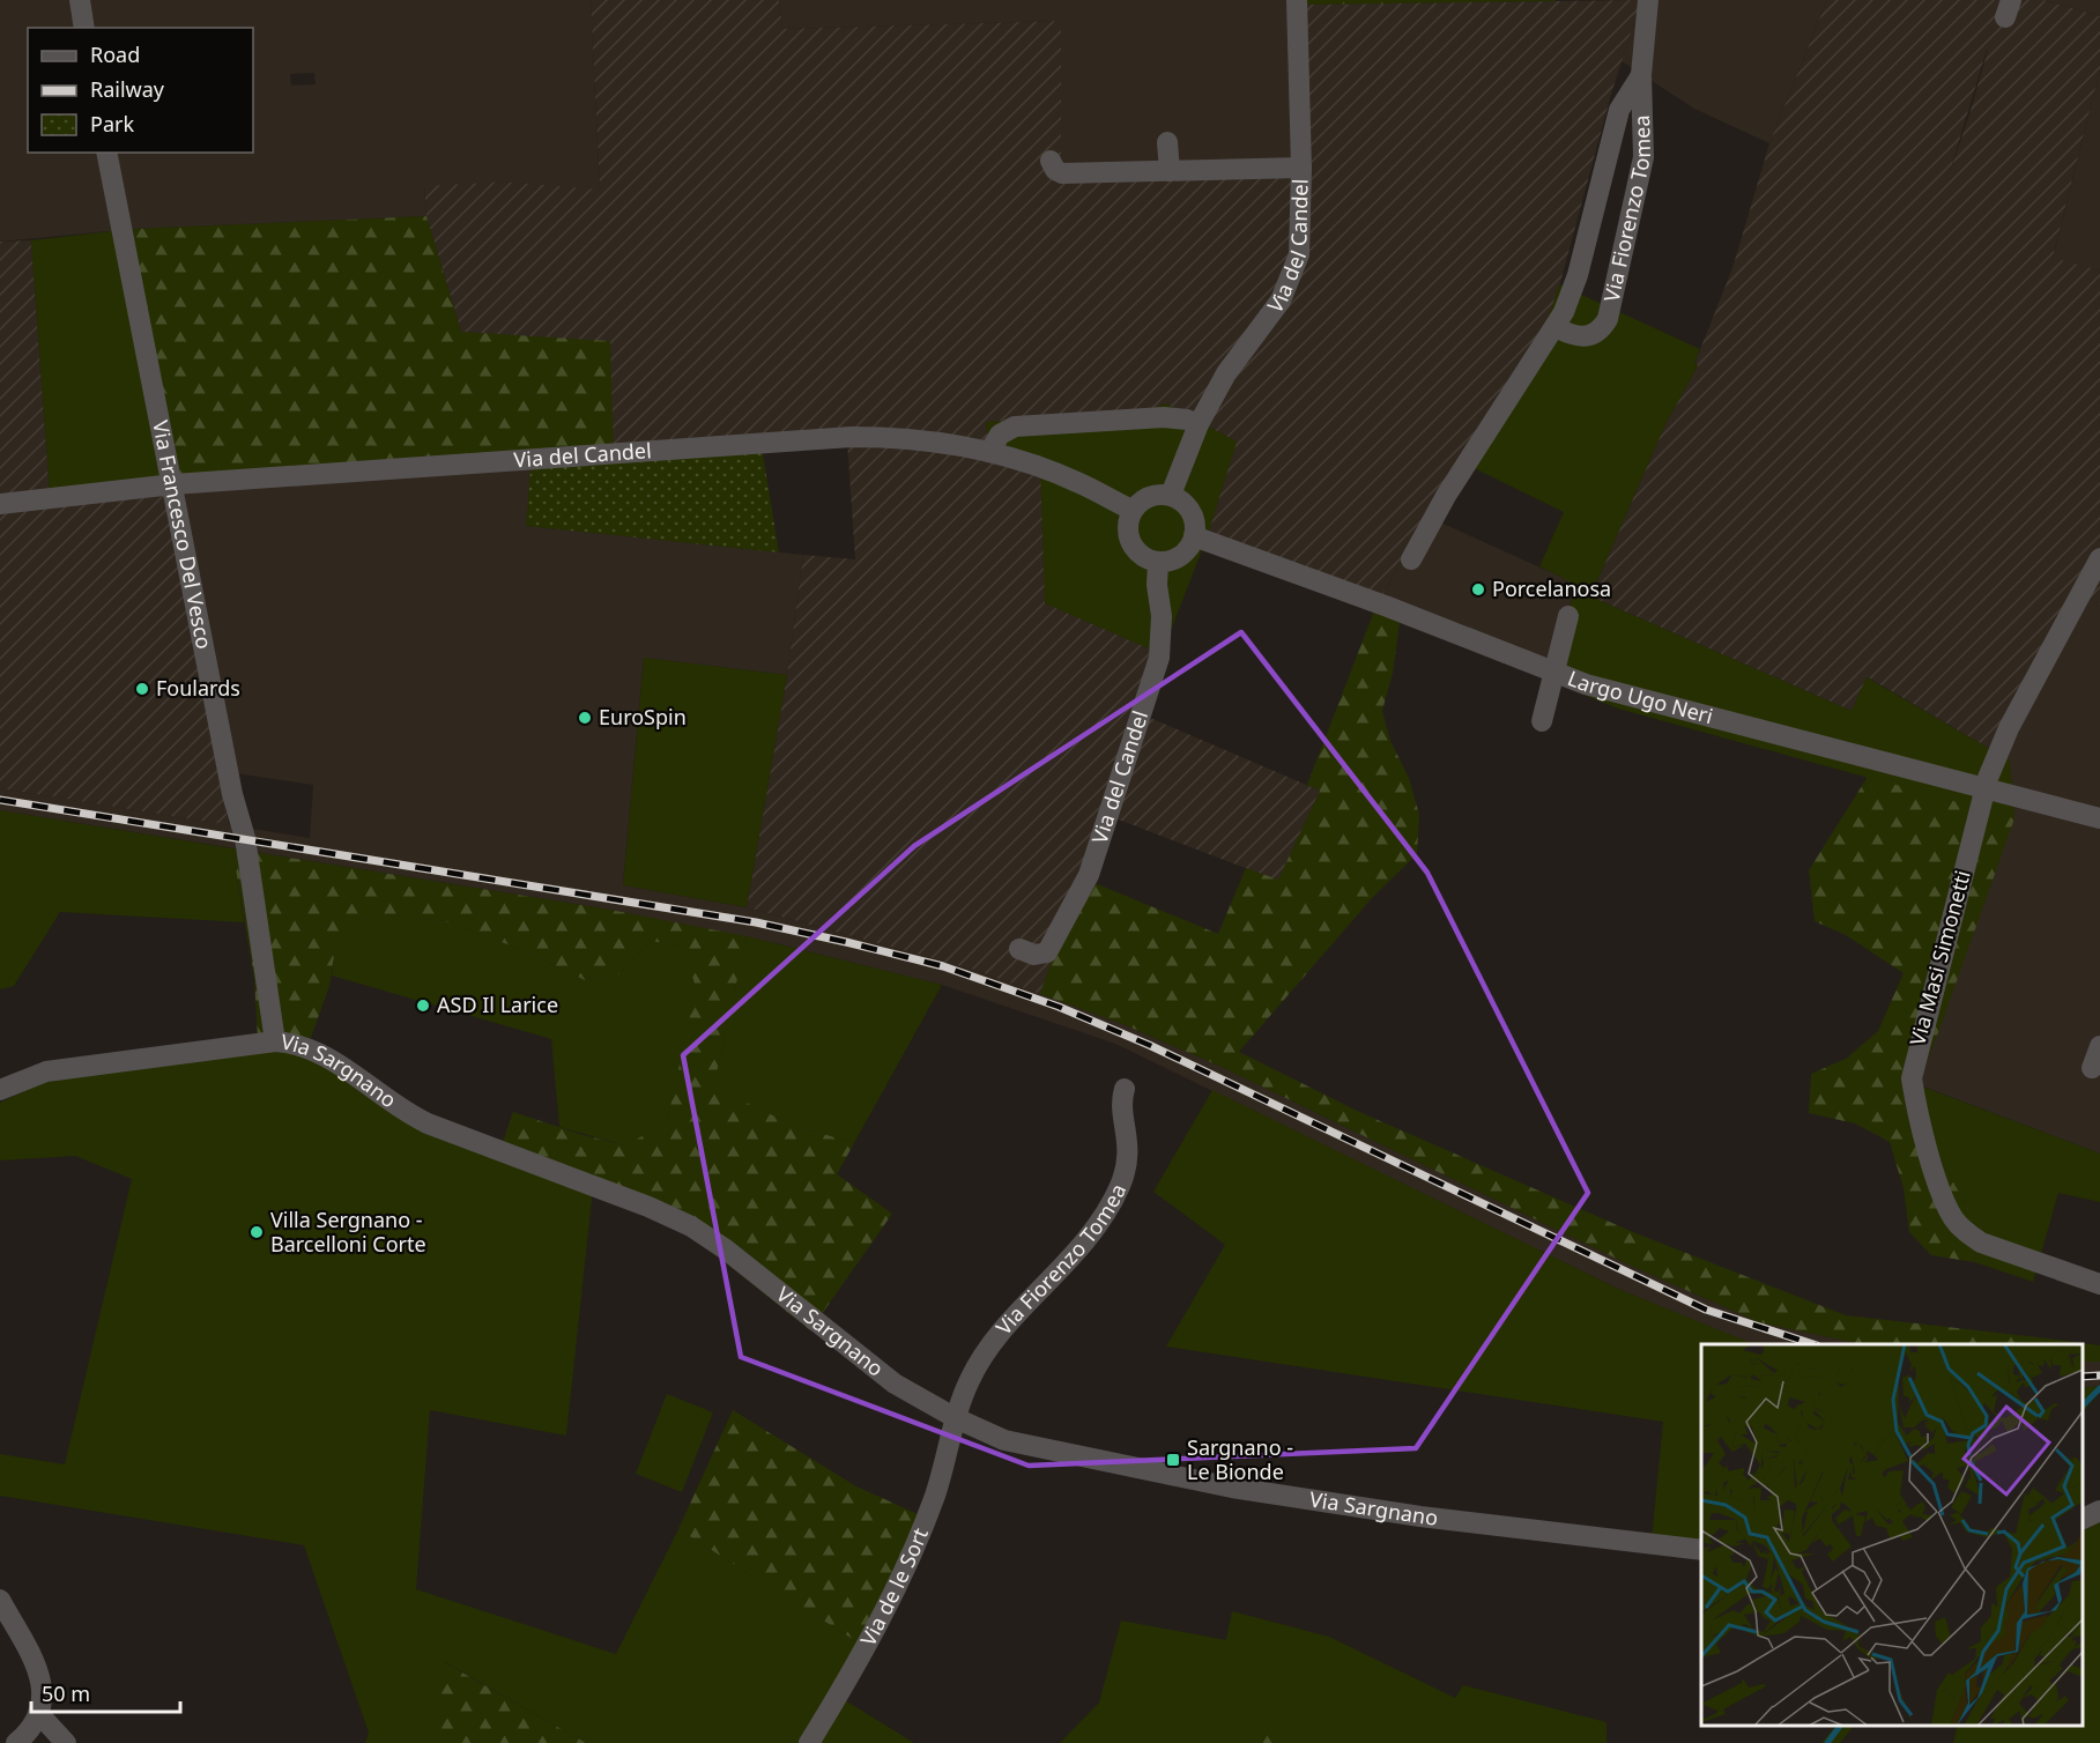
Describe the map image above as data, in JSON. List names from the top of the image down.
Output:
{
  "streets": {
    "street": [
      "Via Fiorenzo Tomea",
      "Via del Candel",
      "Via Francesco Del Vesco",
      "Largo Ugo Neri",
      "Via Masi Simonetti",
      "Via Sargnano",
      "Via de le Sort"
    ]
  },
  "crossings": [
    ["Via Fiorenzo Tomea", "Via Sargnano"],
    ["Via Fiorenzo Tomea", "Via de le Sort"],
    ["Via del Candel", "Via Francesco Del Vesco"],
    ["Via del Candel", "Largo Ugo Neri"],
    ["Via Francesco Del Vesco", "Via Sargnano"],
    ["Largo Ugo Neri", "Via Masi Simonetti"],
    ["Via Sargnano", "Via de le Sort"]
  ],
  "places": {
    "other": [
      "Porcelanosa",
      "Foulards",
      "EuroSpin",
      "ASD Il Larice",
      "Villa Sergnano - Barcelloni Corte"
    ],
    "transit": ["Sargnano - Le Bionde"]
  },
  "legend": ["Road", "Railway", "Park"],
  "scale_bar": "50 m"
}
